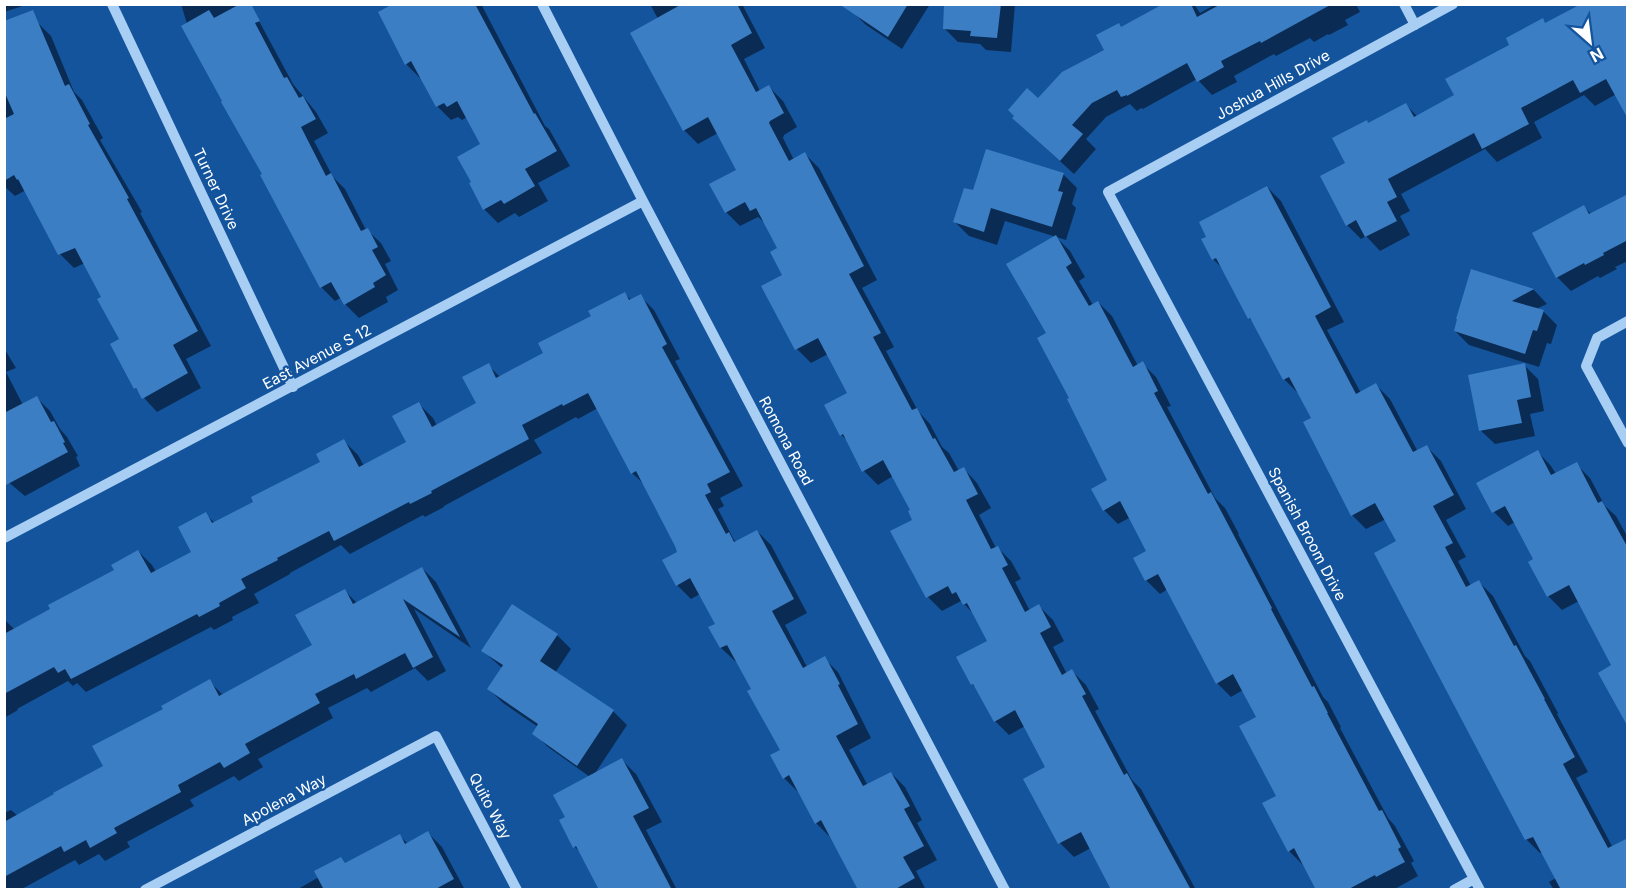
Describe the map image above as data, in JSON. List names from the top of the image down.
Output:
{
  "streets": {
    "street": [
      "Joshua Hills Drive",
      "Turner Drive",
      "East Avenue S 12",
      "Romona Road",
      "Spanish Broom Drive",
      "Apolena Way",
      "Quito Way"
    ]
  },
  "crossings": [
    ["Joshua Hills Drive", "Spanish Broom Drive"],
    ["Turner Drive", "East Avenue S 12"],
    ["East Avenue S 12", "Romona Road"],
    ["Apolena Way", "Quito Way"]
  ],
  "north": "bottom right"
}
